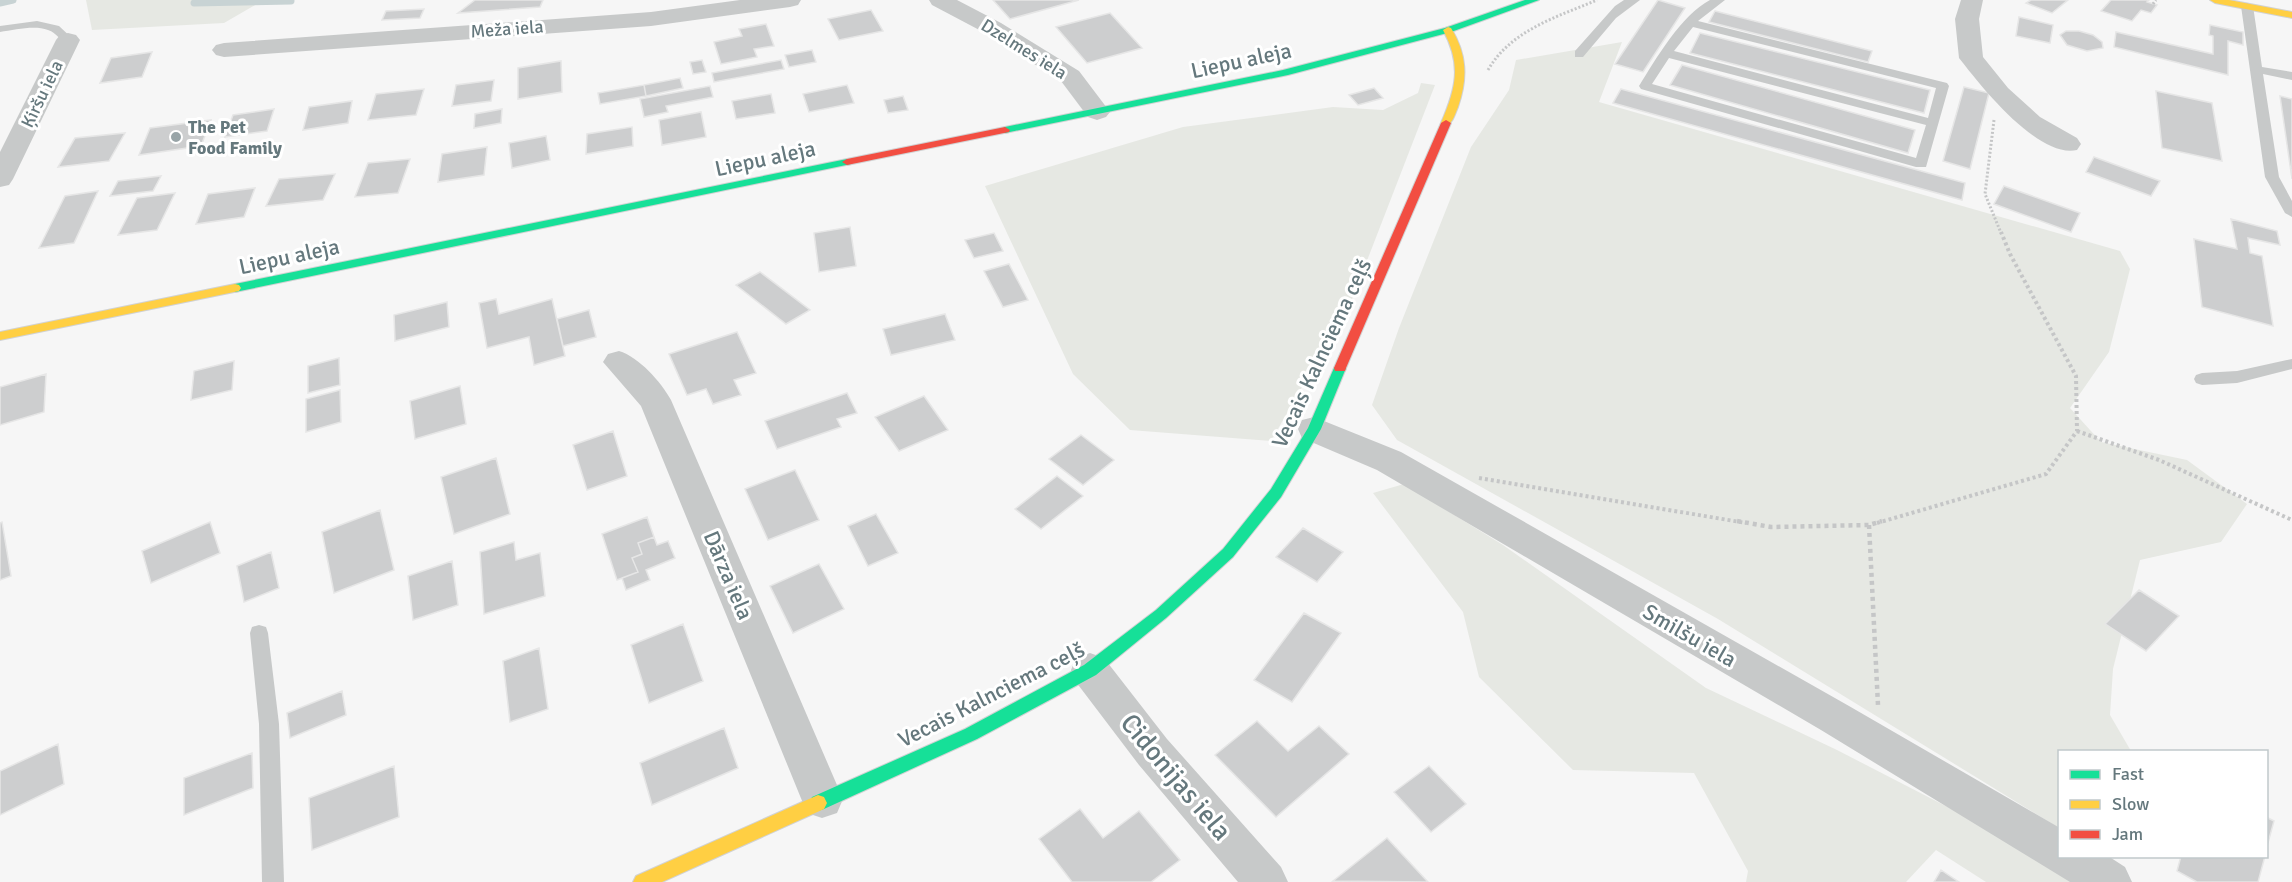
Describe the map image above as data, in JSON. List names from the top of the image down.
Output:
{
  "streets": {
    "street": [
      "Meža iela",
      "Dzelmes iela",
      "Liepu aleja",
      "Ķiršu iela",
      "Vecais Kalnciema ceļš",
      "Dārza iela",
      "Smilšu iela",
      "Cidonijas iela"
    ]
  },
  "crossings": [
    ["Dzelmes iela", "Liepu aleja"],
    ["Liepu aleja", "Vecais Kalnciema ceļš"],
    ["Vecais Kalnciema ceļš", "Dārza iela"],
    ["Vecais Kalnciema ceļš", "Smilšu iela"],
    ["Vecais Kalnciema ceļš", "Cidonijas iela"]
  ],
  "places": ["The Pet Food Family"],
  "legend": ["Fast", "Slow", "Jam"]
}
